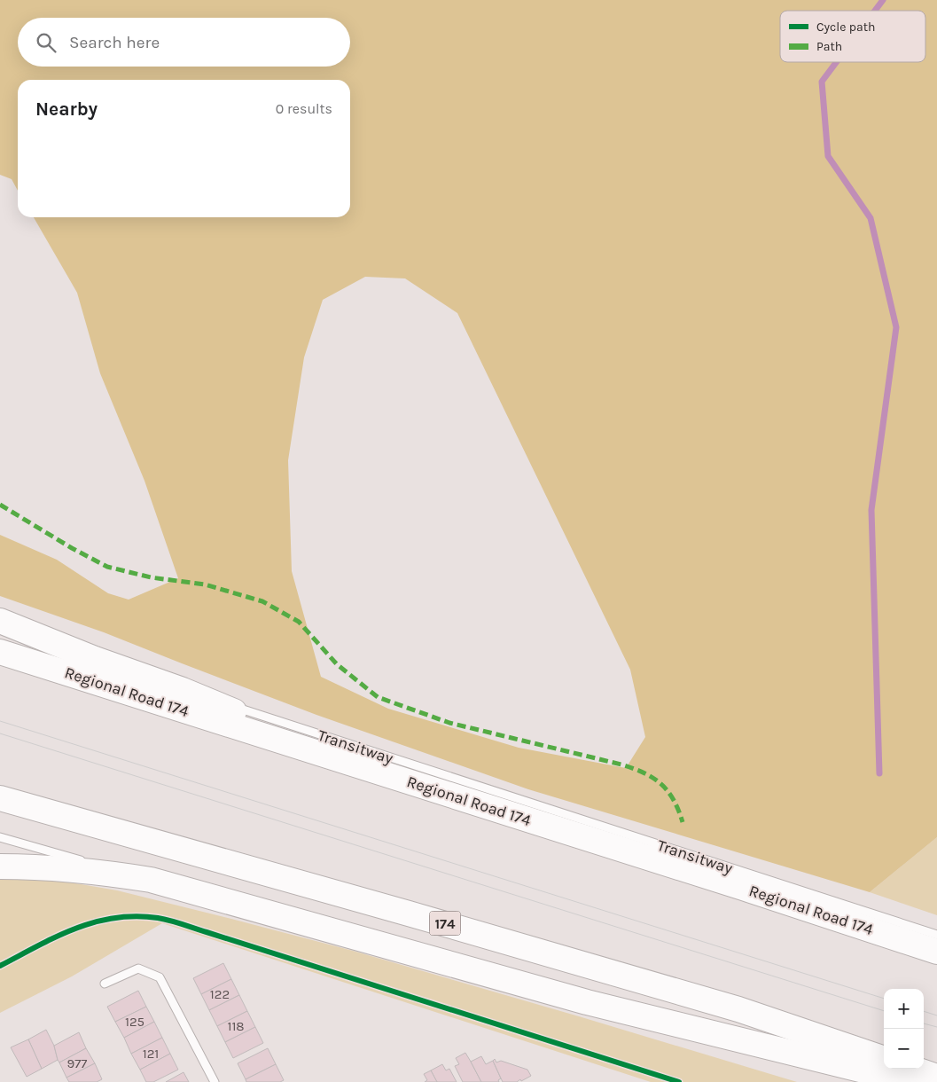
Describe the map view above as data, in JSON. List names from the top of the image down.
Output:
{
  "streets": {
    "highway": ["Regional Road 174", "174"],
    "lane": ["Transitway"]
  },
  "crossings": [
    ["Regional Road 174", "Transitway"]
  ],
  "house_numbers": [
    "122",
    "125",
    "118",
    "121",
    "977"
  ],
  "legend": ["Cycle path", "Path"],
  "page": {
    "search": "Search here",
    "heading": ["Nearby", "0 results"],
    "map_buttons": ["+", "−"]
  }
}
